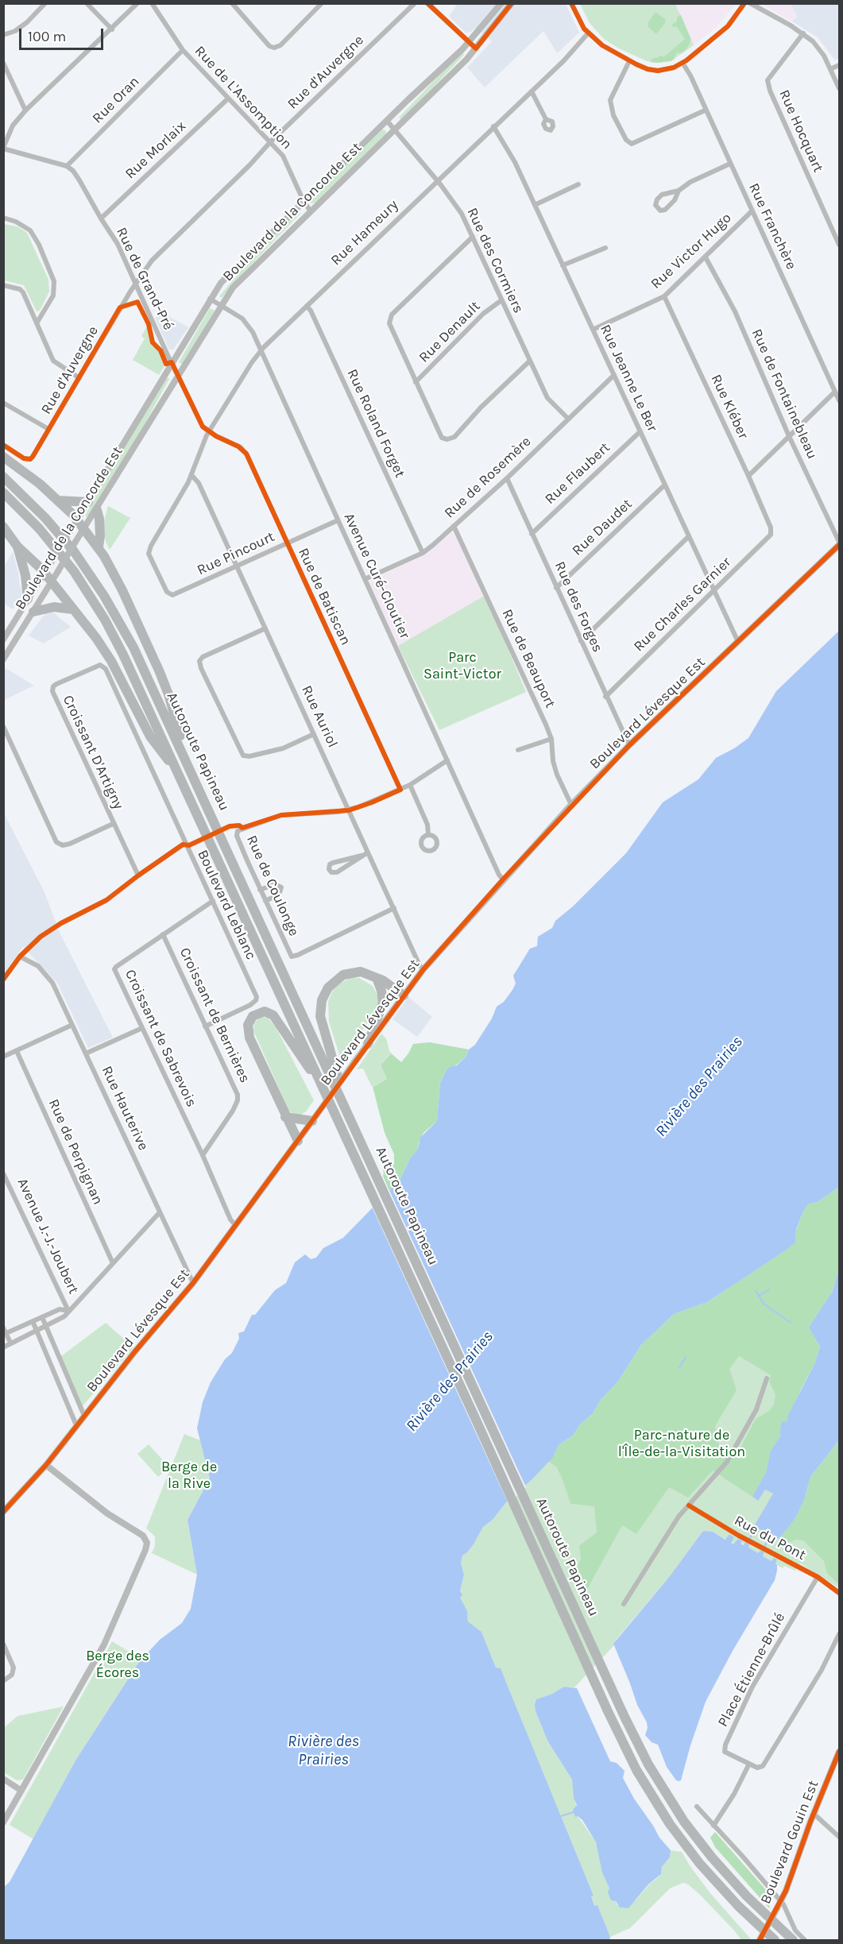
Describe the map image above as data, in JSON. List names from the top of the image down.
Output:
{
  "streets": {
    "highway": ["Autoroute Papineau"],
    "street": [
      "Rue d'Auvergne",
      "Rue de L'Assomption",
      "Rue Oran",
      "Rue Hocquart",
      "Rue Morlaix",
      "Boulevard de la Concorde Est",
      "Rue Franchère",
      "Rue Hameury",
      "Rue Victor Hugo",
      "Rue des Cormiers",
      "Rue de Grand-Pré",
      "Rue Denault",
      "Rue Jeanne Le Ber",
      "Rue de Fontainebleau",
      "Rue Kléber",
      "Rue Roland Forget",
      "Rue Flaubert",
      "Rue de Rosemère",
      "Rue Daudet",
      "Rue Pincourt",
      "Avenue Curé-Cloutier",
      "Rue de Batiscan",
      "Rue Charles Garnier",
      "Rue des Forges",
      "Rue de Beauport",
      "Boulevard Lévesque Est",
      "Rue Auriol",
      "Croissant D'Artigny",
      "Rue de Coulonge",
      "Boulevard Leblanc",
      "Croissant de Bernières",
      "Croissant de Sabrevois",
      "Rue Hauterive",
      "Rue de Perpignan",
      "Avenue J.-J.-Joubert",
      "Rue du Pont",
      "Place Étienne-Brûlé",
      "Boulevard Gouin Est"
    ]
  },
  "crossings": [
    ["Rue d'Auvergne", "Rue de L'Assomption"],
    ["Rue d'Auvergne", "Rue de Grand-Pré"],
    ["Rue de L'Assomption", "Rue Oran"],
    ["Rue de L'Assomption", "Rue Morlaix"],
    ["Rue de L'Assomption", "Boulevard de la Concorde Est"],
    ["Rue Oran", "Rue de Grand-Pré"],
    ["Rue Morlaix", "Rue de Grand-Pré"],
    ["Boulevard de la Concorde Est", "Rue des Cormiers"],
    ["Boulevard de la Concorde Est", "Rue de Grand-Pré"],
    ["Boulevard de la Concorde Est", "Avenue Curé-Cloutier"],
    ["Rue Franchère", "Rue Victor Hugo"],
    ["Rue Hameury", "Rue des Cormiers"],
    ["Rue Hameury", "Rue de Grand-Pré"],
    ["Rue Hameury", "Rue Jeanne Le Ber"],
    ["Rue Hameury", "Rue Roland Forget"],
    ["Rue Hameury", "Rue Pincourt"],
    ["Rue Hameury", "Avenue Curé-Cloutier"],
    ["Rue Hameury", "Rue de Batiscan"],
    ["Rue Hameury", "Rue Auriol"],
    ["Rue Victor Hugo", "Rue Jeanne Le Ber"],
    ["Rue Victor Hugo", "Rue de Fontainebleau"],
    ["Rue Victor Hugo", "Rue Kléber"],
    ["Rue des Cormiers", "Rue Denault"],
    ["Rue des Cormiers", "Rue de Rosemère"],
    ["Rue de Grand-Pré", "Rue de Batiscan"],
    ["Rue Jeanne Le Ber", "Rue Flaubert"],
    ["Rue Jeanne Le Ber", "Rue de Rosemère"],
    ["Rue Jeanne Le Ber", "Rue Daudet"],
    ["Rue Jeanne Le Ber", "Rue Charles Garnier"],
    ["Rue Jeanne Le Ber", "Boulevard Lévesque Est"],
    ["Rue de Fontainebleau", "Boulevard Lévesque Est"],
    ["Rue Kléber", "Rue Charles Garnier"],
    ["Rue Roland Forget", "Rue de Rosemère"],
    ["Rue Flaubert", "Rue des Forges"],
    ["Rue de Rosemère", "Avenue Curé-Cloutier"],
    ["Rue de Rosemère", "Rue des Forges"],
    ["Rue de Rosemère", "Rue de Beauport"],
    ["Rue Daudet", "Rue des Forges"],
    ["Rue Pincourt", "Avenue Curé-Cloutier"],
    ["Rue Pincourt", "Rue de Batiscan"],
    ["Rue Pincourt", "Rue Auriol"],
    ["Avenue Curé-Cloutier", "Boulevard Lévesque Est"],
    ["Rue Charles Garnier", "Rue des Forges"],
    ["Rue des Forges", "Boulevard Lévesque Est"],
    ["Rue de Beauport", "Boulevard Lévesque Est"],
    ["Boulevard Lévesque Est", "Rue Auriol"],
    ["Boulevard Lévesque Est", "Croissant de Sabrevois"],
    ["Boulevard Lévesque Est", "Rue Hauterive"],
    ["Rue Auriol", "Rue de Coulonge"],
    ["Croissant D'Artigny", "Boulevard Leblanc"],
    ["Boulevard Leblanc", "Croissant de Bernières"],
    ["Boulevard Leblanc", "Croissant de Sabrevois"],
    ["Croissant de Bernières", "Croissant de Sabrevois"],
    ["Rue du Pont", "Place Étienne-Brûlé"]
  ],
  "water": ["Rivière des Prairies"],
  "parks": [
    "Parc Saint-Victor",
    "Parc-nature de l'Île-de-la-Visitation",
    "Berge de la Rive",
    "Berge des Écores"
  ],
  "scale_bar": "100 m"
}
